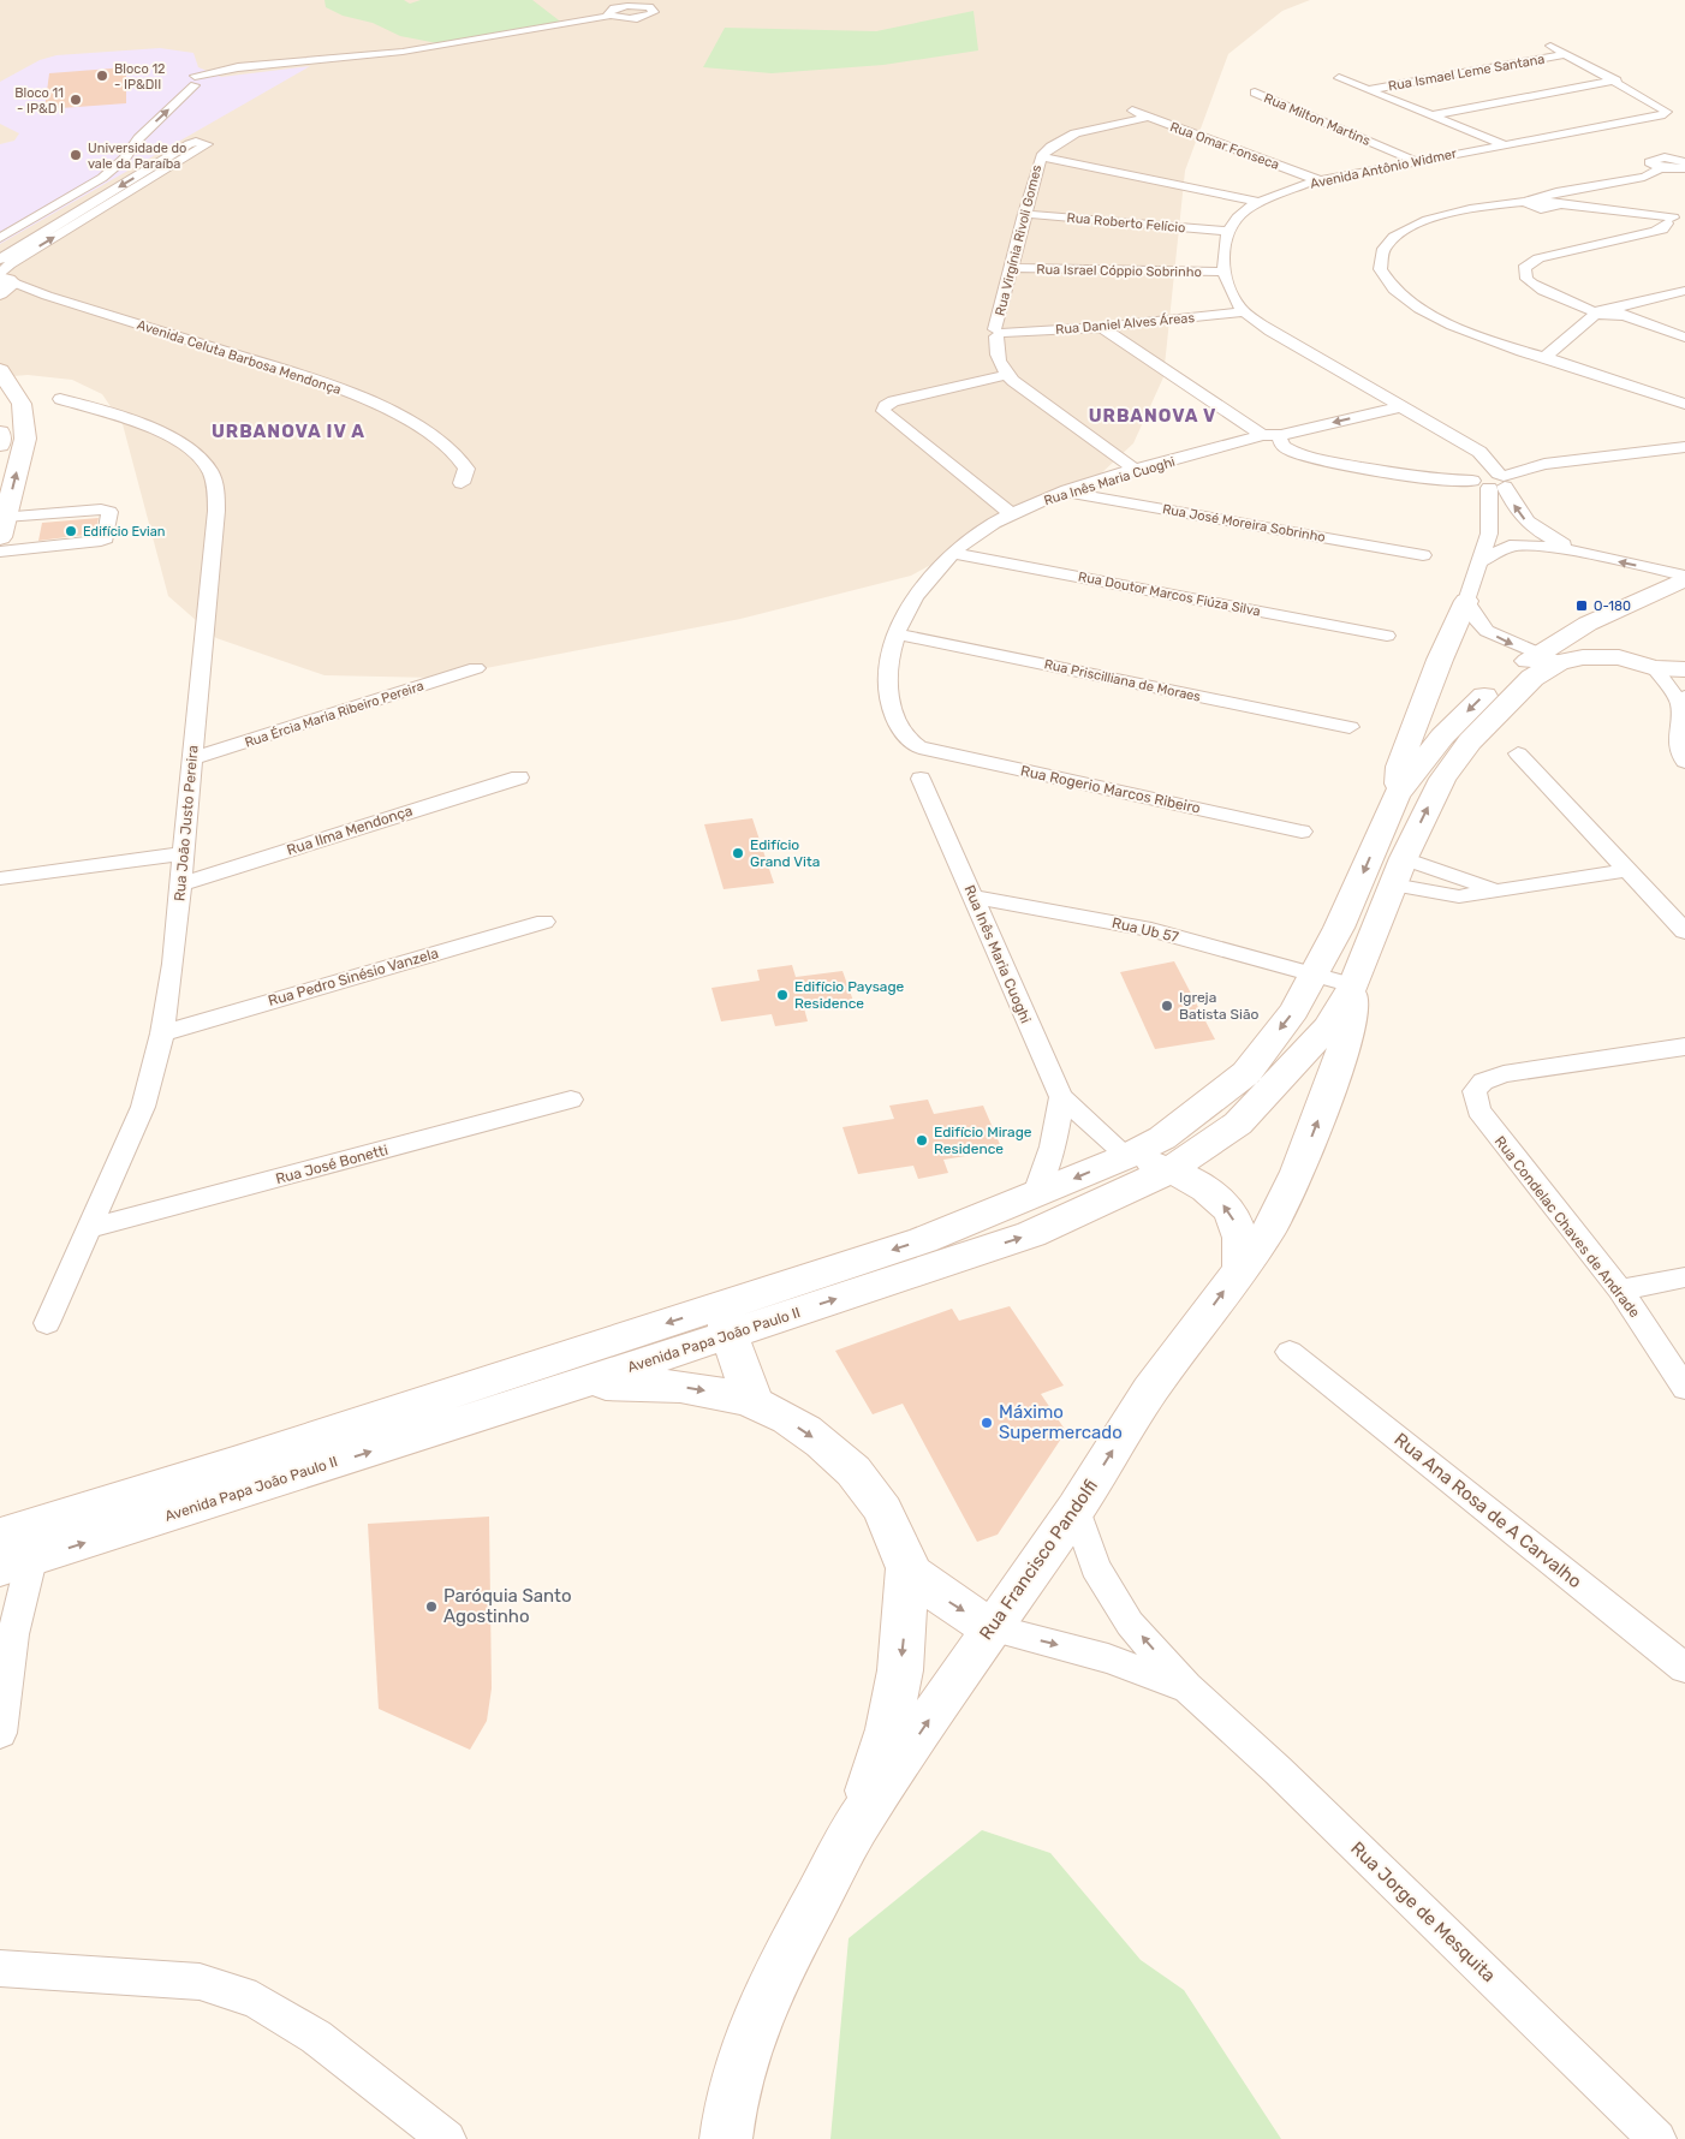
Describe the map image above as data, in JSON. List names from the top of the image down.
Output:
{
  "streets": {
    "street": [
      "Rua Ismael Leme Santana",
      "Rua Milton Martins",
      "Rua Omar Fonseca",
      "Avenida Antônio Widmer",
      "Rua Roberto Felício",
      "Rua Virgínia Rivoli Gomes",
      "Rua Israel Cóppio Sobrinho",
      "Rua Daniel Alves Áreas",
      "Avenida Celuta Barbosa Mendonça",
      "Rua Inês Maria Cuoghi",
      "Rua José Moreira Sobrinho",
      "Rua Doutor Marcos Fiúza Silva",
      "Rua Priscilliana de Moraes",
      "Rua Ércia Maria Ribeiro Pereira",
      "Rua Rogerio Marcos Ribeiro",
      "Rua João Justo Pereira",
      "Rua Ilma Mendonça",
      "Rua Ub 57",
      "Rua Pedro Sinésio Vanzela",
      "Rua José Bonetti",
      "Rua Condelac Chaves de Andrade",
      "Avenida Papa João Paulo II",
      "Rua Ana Rosa de A Carvalho",
      "Rua Francisco Pandolfi",
      "Rua Jorge de Mesquita"
    ]
  },
  "crossings": [
    ["Rua Ismael Leme Santana", "Avenida Antônio Widmer"],
    ["Rua Milton Martins", "Avenida Antônio Widmer"],
    ["Rua Omar Fonseca", "Avenida Antônio Widmer"],
    ["Rua Omar Fonseca", "Rua Virgínia Rivoli Gomes"],
    ["Avenida Antônio Widmer", "Rua Roberto Felício"],
    ["Rua Roberto Felício", "Rua Virgínia Rivoli Gomes"],
    ["Rua Virgínia Rivoli Gomes", "Rua Israel Cóppio Sobrinho"],
    ["Rua Virgínia Rivoli Gomes", "Rua Daniel Alves Áreas"],
    ["Rua Inês Maria Cuoghi", "Rua José Moreira Sobrinho"],
    ["Rua Inês Maria Cuoghi", "Rua Doutor Marcos Fiúza Silva"],
    ["Rua Inês Maria Cuoghi", "Rua Priscilliana de Moraes"],
    ["Rua Inês Maria Cuoghi", "Rua Rogerio Marcos Ribeiro"],
    ["Rua Inês Maria Cuoghi", "Rua Ub 57"],
    ["Rua Inês Maria Cuoghi", "Avenida Papa João Paulo II"],
    ["Rua Ércia Maria Ribeiro Pereira", "Rua João Justo Pereira"],
    ["Rua João Justo Pereira", "Rua Ilma Mendonça"],
    ["Rua João Justo Pereira", "Rua Pedro Sinésio Vanzela"],
    ["Rua João Justo Pereira", "Rua José Bonetti"],
    ["Rua Ub 57", "Avenida Papa João Paulo II"],
    ["Rua Ub 57", "Rua Francisco Pandolfi"],
    ["Avenida Papa João Paulo II", "Rua Francisco Pandolfi"],
    ["Rua Francisco Pandolfi", "Rua Jorge de Mesquita"]
  ],
  "districts": ["URBANOVA V", "URBANOVA IV A"],
  "places": {
    "other": [
      "Bloco 12 - IP&DII",
      "Bloco 11 - IP&D I",
      "Universidade do vale da Paraíba",
      "Edifício Evian",
      "Edifício Grand Vita",
      "Edifício Paysage Residence",
      "Igreja Batista Sião",
      "Edifício Mirage Residence",
      "Máximo Supermercado",
      "Paróquia Santo Agostinho"
    ],
    "transit": ["O-180"]
  }
}
